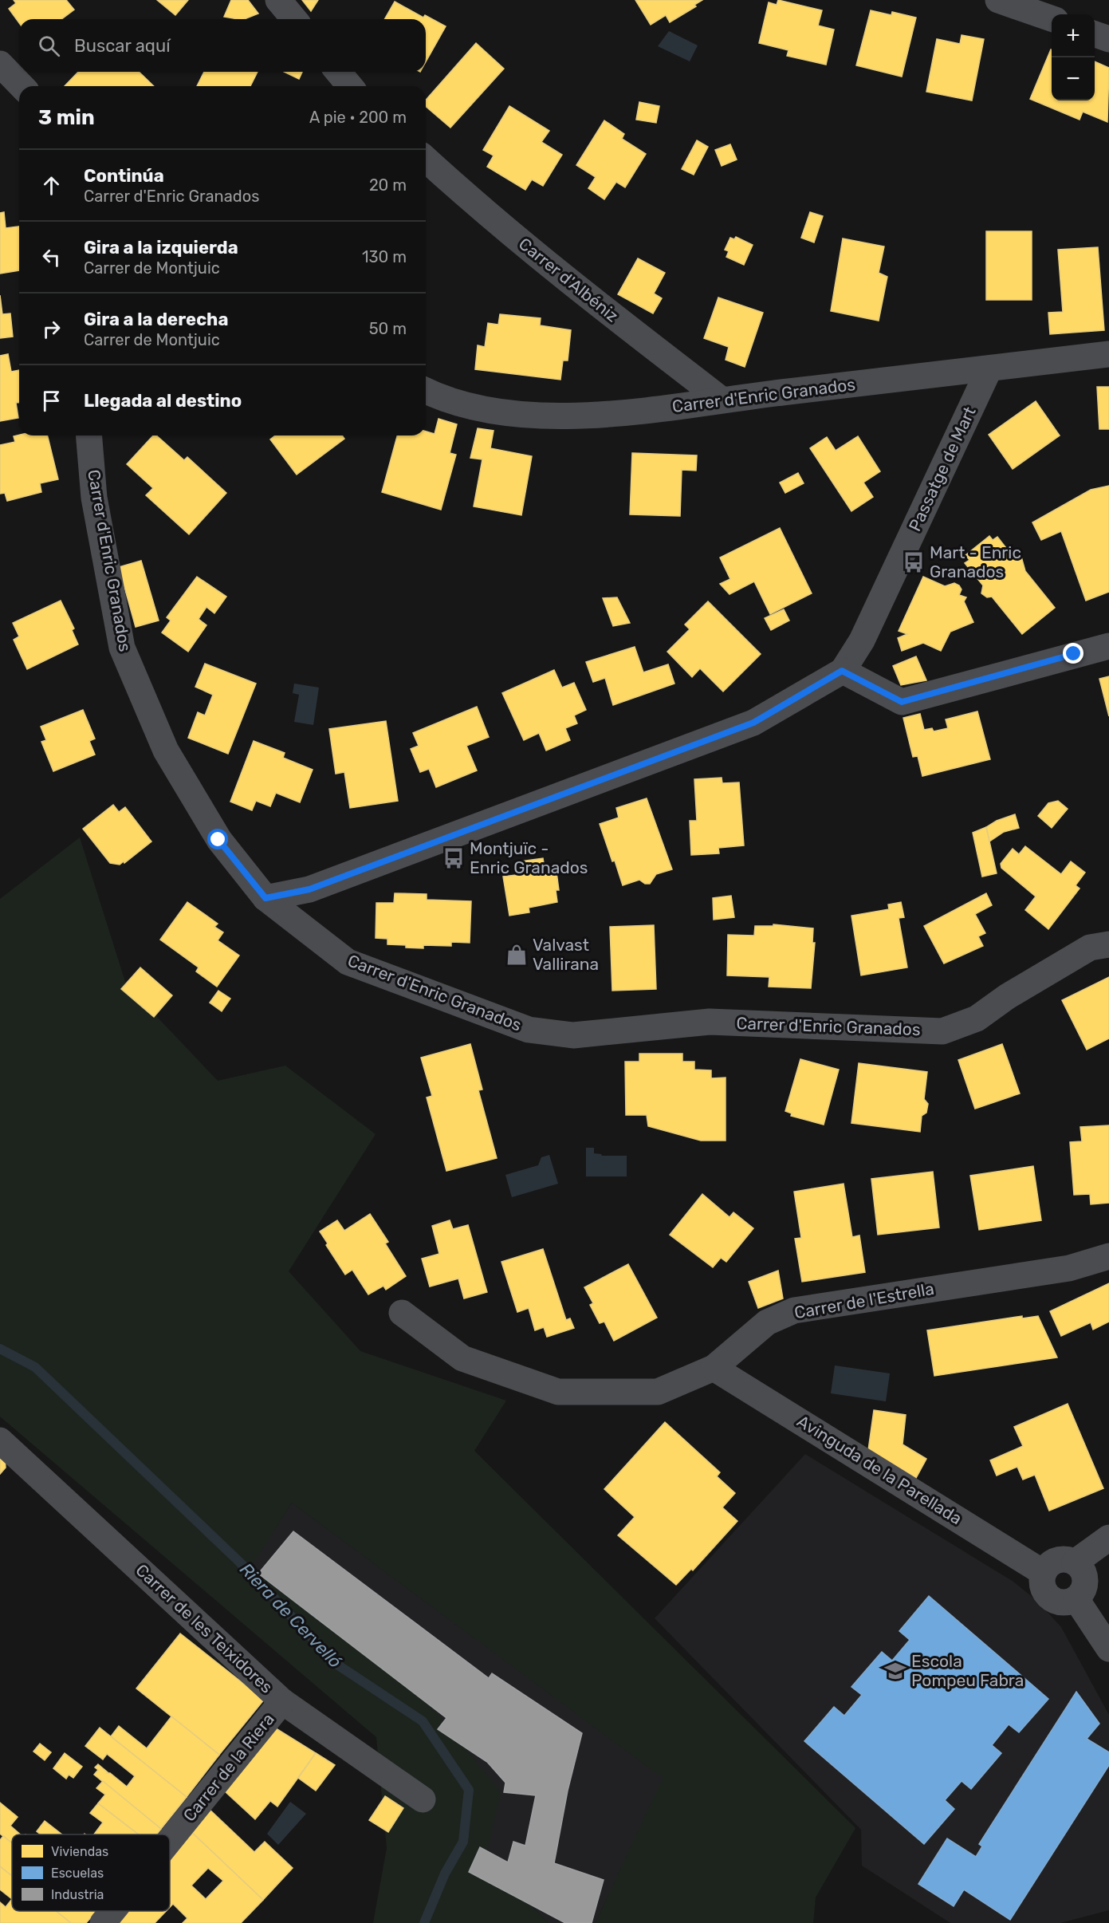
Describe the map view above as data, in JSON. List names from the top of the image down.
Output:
{
  "streets": {
    "street": [
      "Carrer d'Albéniz",
      "Carrer d'Enric Granados",
      "Passatge de Mart",
      "Carrer de l'Estrella",
      "Avinguda de la Parellada",
      "Carrer de les Teixidores",
      "Carrer de la Riera"
    ]
  },
  "crossings": [
    ["Carrer d'Albéniz", "Carrer d'Enric Granados"],
    ["Carrer d'Enric Granados", "Passatge de Mart"],
    ["Carrer de l'Estrella", "Avinguda de la Parellada"],
    ["Carrer de les Teixidores", "Carrer de la Riera"]
  ],
  "water": ["Riera de Cervelló"],
  "places": {
    "bus stop": ["Mart - Enric Granados", "Montjuïc - Enric Granados"],
    "shop": ["Valvast Vallirana"],
    "school or university": ["Escola Pompeu Fabra"]
  },
  "legend": ["Viviendas", "Escuelas", "Industria"],
  "page": {
    "map_buttons": ["+", "−"],
    "search": "Buscar aquí",
    "heading": ["3 min", "A pie · 200 m"],
    "list": [
      ["Continúa", "Carrer d'Enric Granados", "20 m"],
      ["Gira a la izquierda", "Carrer de Montjuic", "130 m"],
      ["Gira a la derecha", "Carrer de Montjuic", "50 m"],
      "Llegada al destino"
    ]
  }
}
